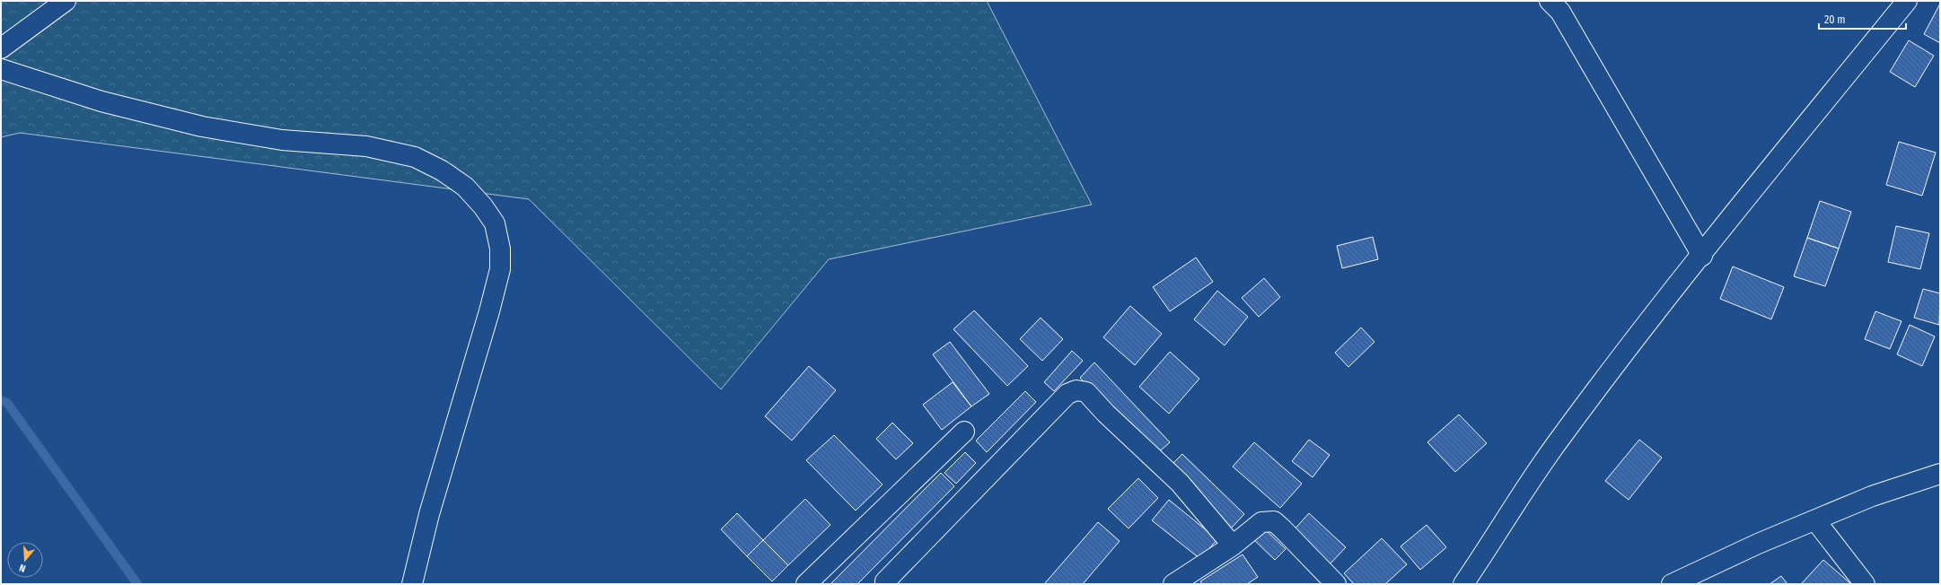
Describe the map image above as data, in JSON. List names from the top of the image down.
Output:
{
  "scale_bar": "20 m",
  "north": "bottom"
}
